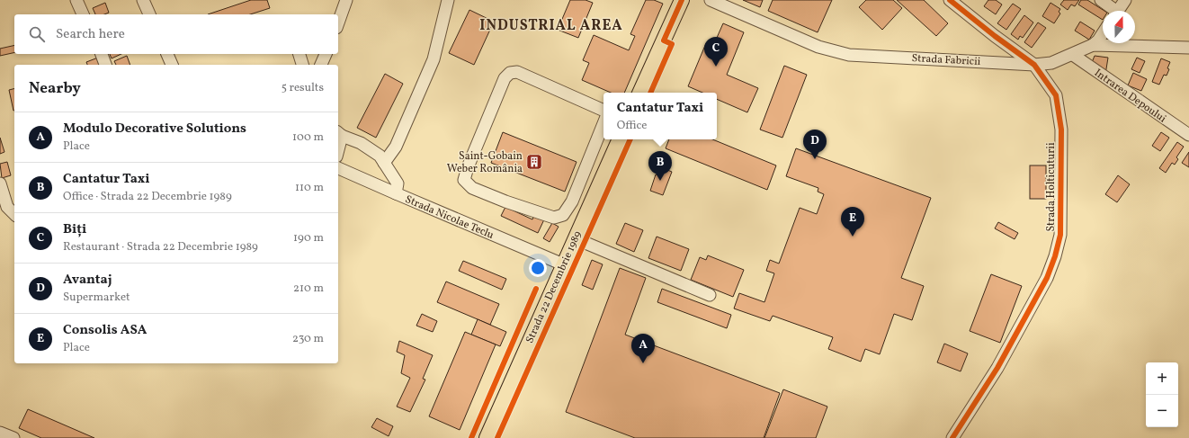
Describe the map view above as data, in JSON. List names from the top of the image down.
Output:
{
  "streets": {
    "main road": ["Strada 22 Decembrie 1989"],
    "street": [
      "Strada Fabricii",
      "Intrarea Depoului",
      "Strada Holticuturii",
      "Strada Nicolae Teclu"
    ]
  },
  "crossings": [
    ["Strada Fabricii", "Intrarea Depoului"],
    ["Strada Fabricii", "Strada Holticuturii"],
    ["Strada Nicolae Teclu", "Strada 22 Decembrie 1989"]
  ],
  "districts": ["INDUSTRIAL AREA"],
  "places": {
    "building": ["Saint-Gobain Weber România"]
  },
  "north": "top",
  "page": {
    "search": "Search here",
    "pins": [
      "C",
      "D",
      "B",
      "E",
      "A"
    ],
    "heading": ["Nearby", "5 results"],
    "popup": ["Cantatur Taxi", "Office"],
    "list": [
      {
        "mark": "A",
        "name": "Modulo Decorative Solutions",
        "note": "Place",
        "value": "100 m"
      },
      {
        "mark": "B",
        "name": "Cantatur Taxi",
        "note": "Office · Strada 22 Decembrie 1989",
        "value": "110 m"
      },
      {
        "mark": "C",
        "name": "Biți",
        "note": "Restaurant · Strada 22 Decembrie 1989",
        "value": "190 m"
      },
      {
        "mark": "D",
        "name": "Avantaj",
        "note": "Supermarket",
        "value": "210 m"
      },
      {
        "mark": "E",
        "name": "Consolis ASA",
        "note": "Place",
        "value": "230 m"
      }
    ],
    "map_buttons": ["+", "−"]
  }
}
